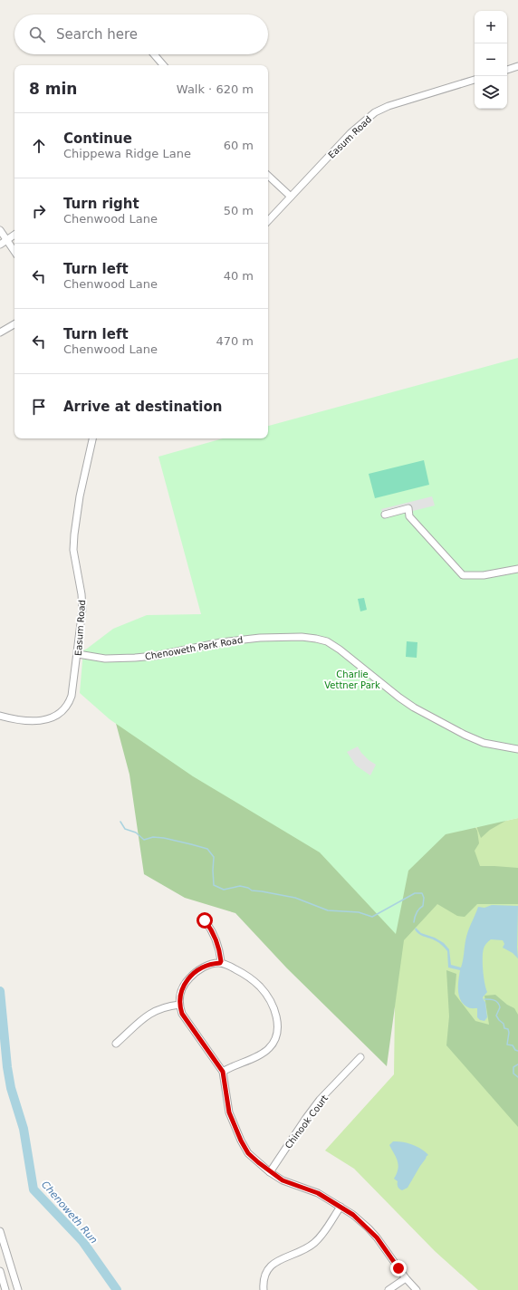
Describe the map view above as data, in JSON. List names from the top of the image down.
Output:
{
  "streets": {
    "street": ["Easum Road", "Chenoweth Park Road", "Chinook Court"]
  },
  "crossings": [
    ["Easum Road", "Chenoweth Park Road"]
  ],
  "water": ["Chenoweth Run"],
  "parks": ["Charlie Vettner Park"],
  "page": {
    "map_buttons": ["+", "−"],
    "search": "Search here",
    "heading": ["8 min", "Walk · 620 m"],
    "list": [
      ["Continue", "Chippewa Ridge Lane", "60 m"],
      ["Turn right", "Chenwood Lane", "50 m"],
      ["Turn left", "Chenwood Lane", "40 m"],
      ["Turn left", "Chenwood Lane", "470 m"],
      "Arrive at destination"
    ]
  }
}
